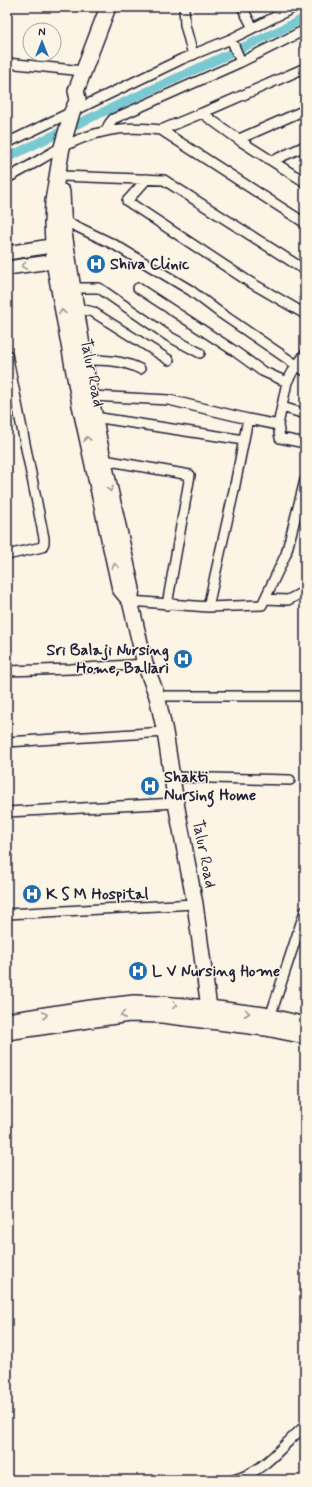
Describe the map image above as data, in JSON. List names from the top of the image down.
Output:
{
  "streets": {
    "main road": ["Talur Road"]
  },
  "places": {
    "hospital": [
      "Shiva Clinic",
      "Sri Balaji Nursing Home, Ballari",
      "Shakti Nursing Home",
      "K S M Hospital",
      "L V Nursing Home"
    ]
  },
  "north": "top"
}
